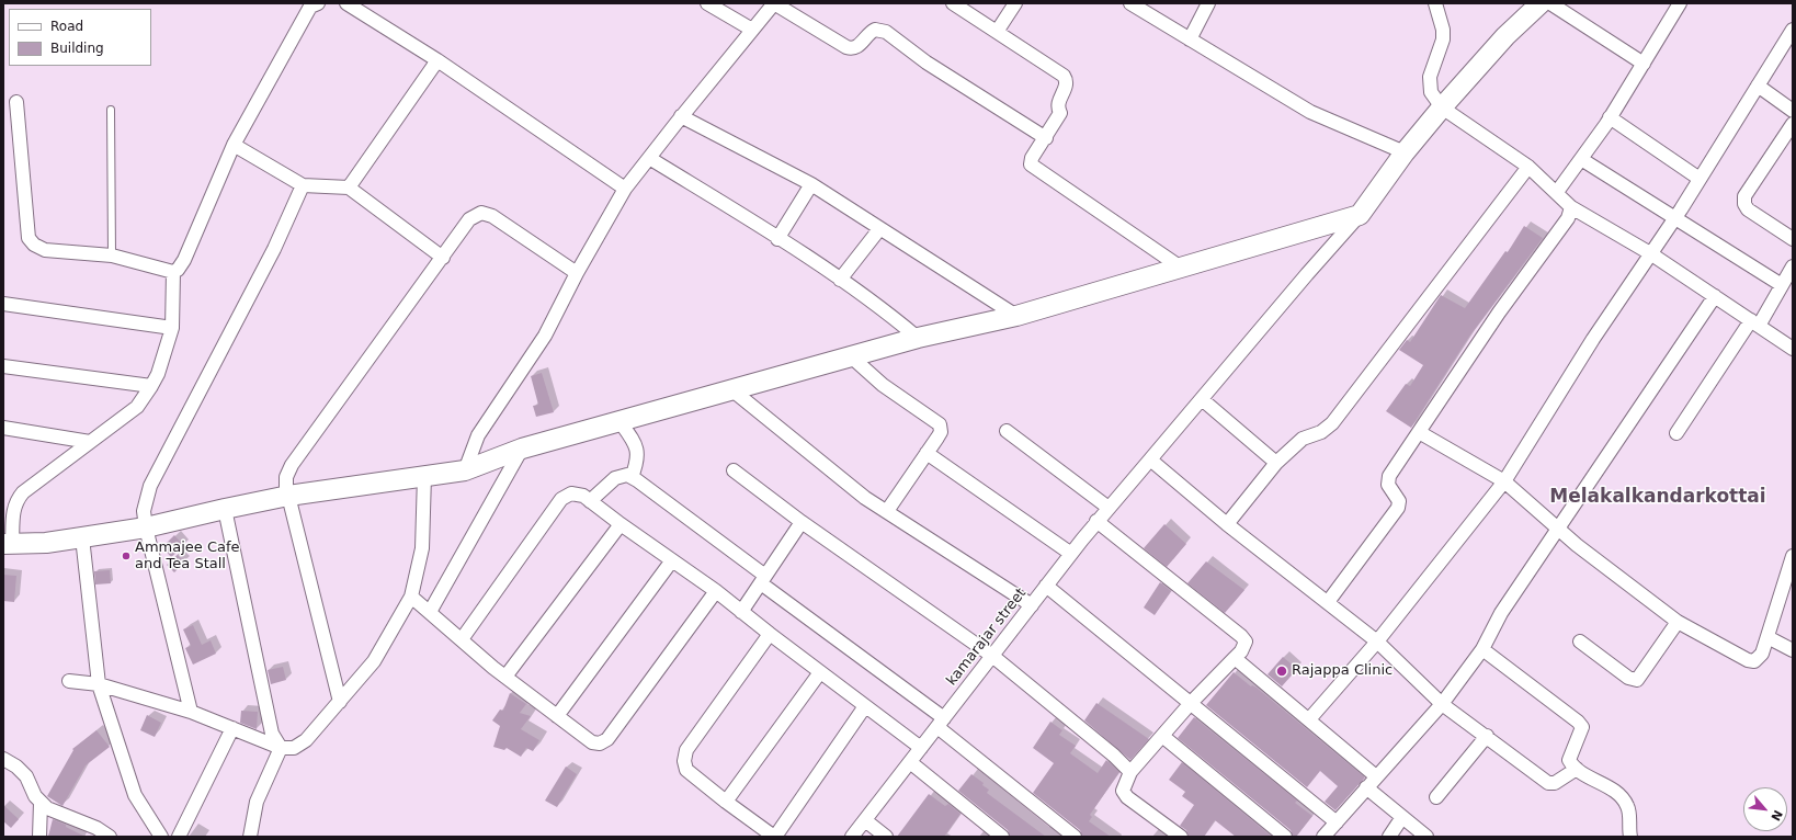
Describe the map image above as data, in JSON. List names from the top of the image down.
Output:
{
  "streets": {
    "street": ["kamarajar street"]
  },
  "districts": ["Melakalkandarkottai"],
  "places": ["Ammajee Cafe and Tea Stall", "Rajappa Clinic"],
  "legend": ["Road", "Building"],
  "north": "bottom right"
}
